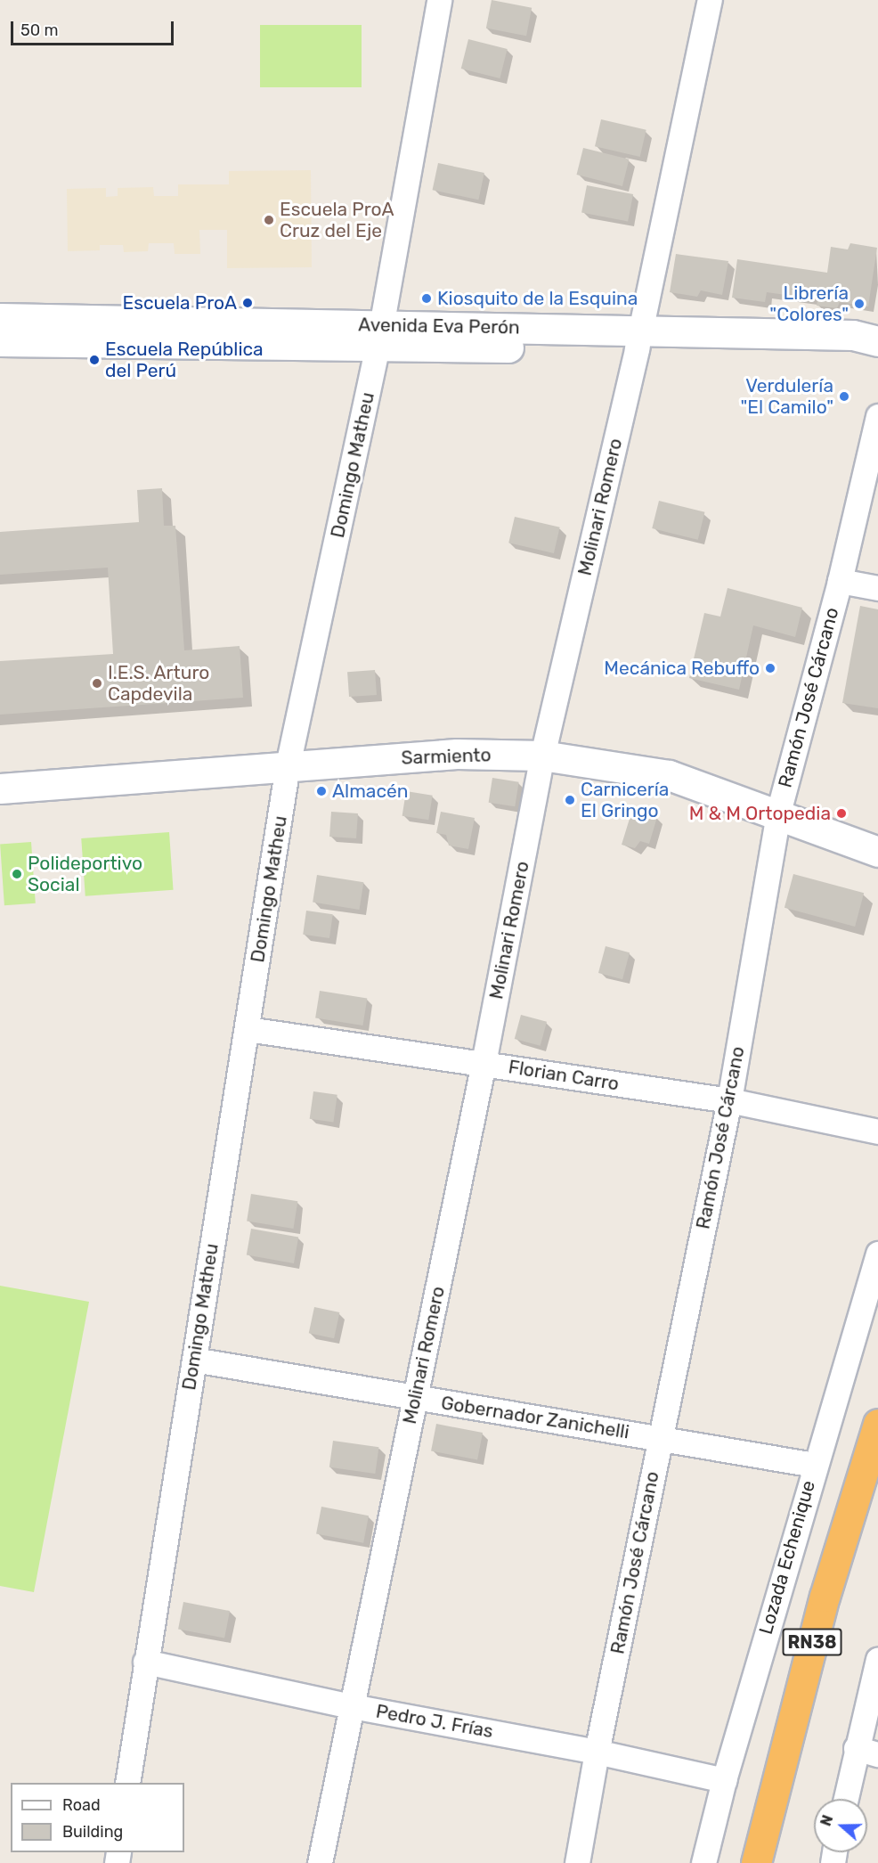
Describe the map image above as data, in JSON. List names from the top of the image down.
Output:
{
  "streets": {
    "highway": ["RN38"],
    "main road": ["Avenida Eva Perón", "Sarmiento"],
    "street": [
      "Domingo Matheu",
      "Molinari Romero",
      "Ramón José Cárcano",
      "Florian Carro",
      "Gobernador Zanichelli",
      "Lozada Echenique",
      "Pedro J. Frías"
    ]
  },
  "crossings": [
    ["Avenida Eva Perón", "Domingo Matheu"],
    ["Avenida Eva Perón", "Molinari Romero"],
    ["Domingo Matheu", "Sarmiento"],
    ["Domingo Matheu", "Florian Carro"],
    ["Domingo Matheu", "Gobernador Zanichelli"],
    ["Domingo Matheu", "Pedro J. Frías"],
    ["Molinari Romero", "Sarmiento"],
    ["Molinari Romero", "Florian Carro"],
    ["Molinari Romero", "Gobernador Zanichelli"],
    ["Molinari Romero", "Pedro J. Frías"],
    ["Ramón José Cárcano", "Sarmiento"],
    ["Ramón José Cárcano", "Florian Carro"],
    ["Ramón José Cárcano", "Gobernador Zanichelli"],
    ["Ramón José Cárcano", "Pedro J. Frías"],
    ["Gobernador Zanichelli", "Lozada Echenique"],
    ["Lozada Echenique", "Pedro J. Frías"]
  ],
  "places": [
    "Escuela ProA Cruz del Eje",
    "Kiosquito de la Esquina",
    "Escuela ProA",
    "Librería \"Colores\"",
    "Escuela República del Perú",
    "Verdulería \"El Camilo\"",
    "Mecánica Rebuffo",
    "I.E.S. Arturo Capdevila",
    "Almacén",
    "Carnicería El Gringo",
    "M & M Ortopedia",
    "Polideportivo Social"
  ],
  "legend": ["Road", "Building"],
  "scale_bar": "50 m",
  "north": "left"
}
